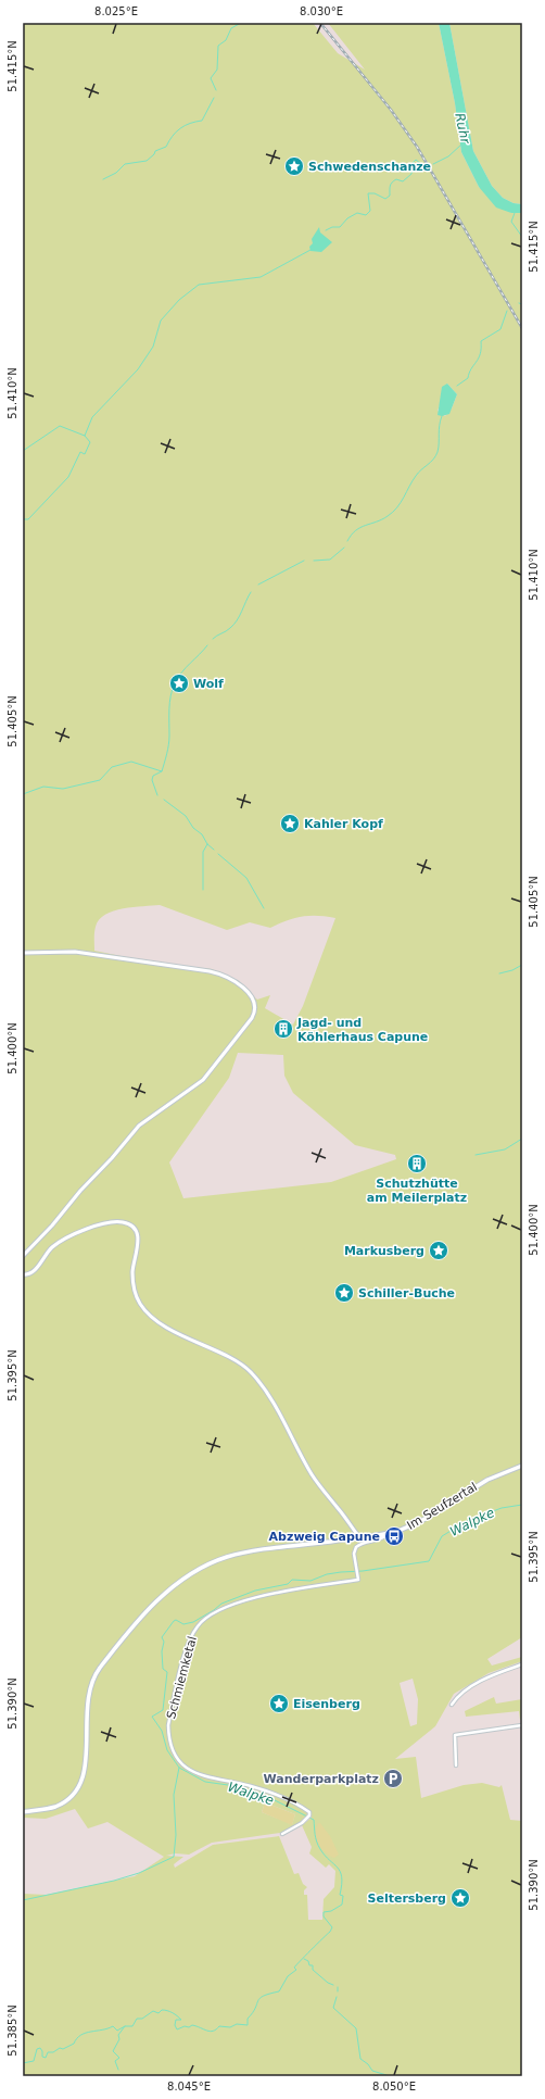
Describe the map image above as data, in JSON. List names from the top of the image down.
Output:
{
  "streets": {
    "main road": ["Im Seufzertal"],
    "street": ["Schmiemketal"]
  },
  "crossings": [
    ["Im Seufzertal", "Schmiemketal"]
  ],
  "water": ["Ruhr", "Walpke"],
  "places": {
    "place": [
      "Schwedenschanze",
      "Wolf",
      "Kahler Kopf",
      "Markusberg",
      "Schiller-Buche",
      "Eisenberg",
      "Seltersberg"
    ],
    "building": ["Jagd- und Köhlerhaus Capune", "Schutzhütte am Meilerplatz"],
    "bus stop": ["Abzweig Capune"],
    "parking": ["Wanderparkplatz"]
  },
  "coordinates": [
    "8.025°E",
    "8.030°E",
    "51.415°N",
    "51.410°N",
    "51.405°N",
    "51.400°N",
    "51.395°N",
    "51.390°N",
    "51.385°N",
    "8.045°E",
    "8.050°E"
  ]
}
